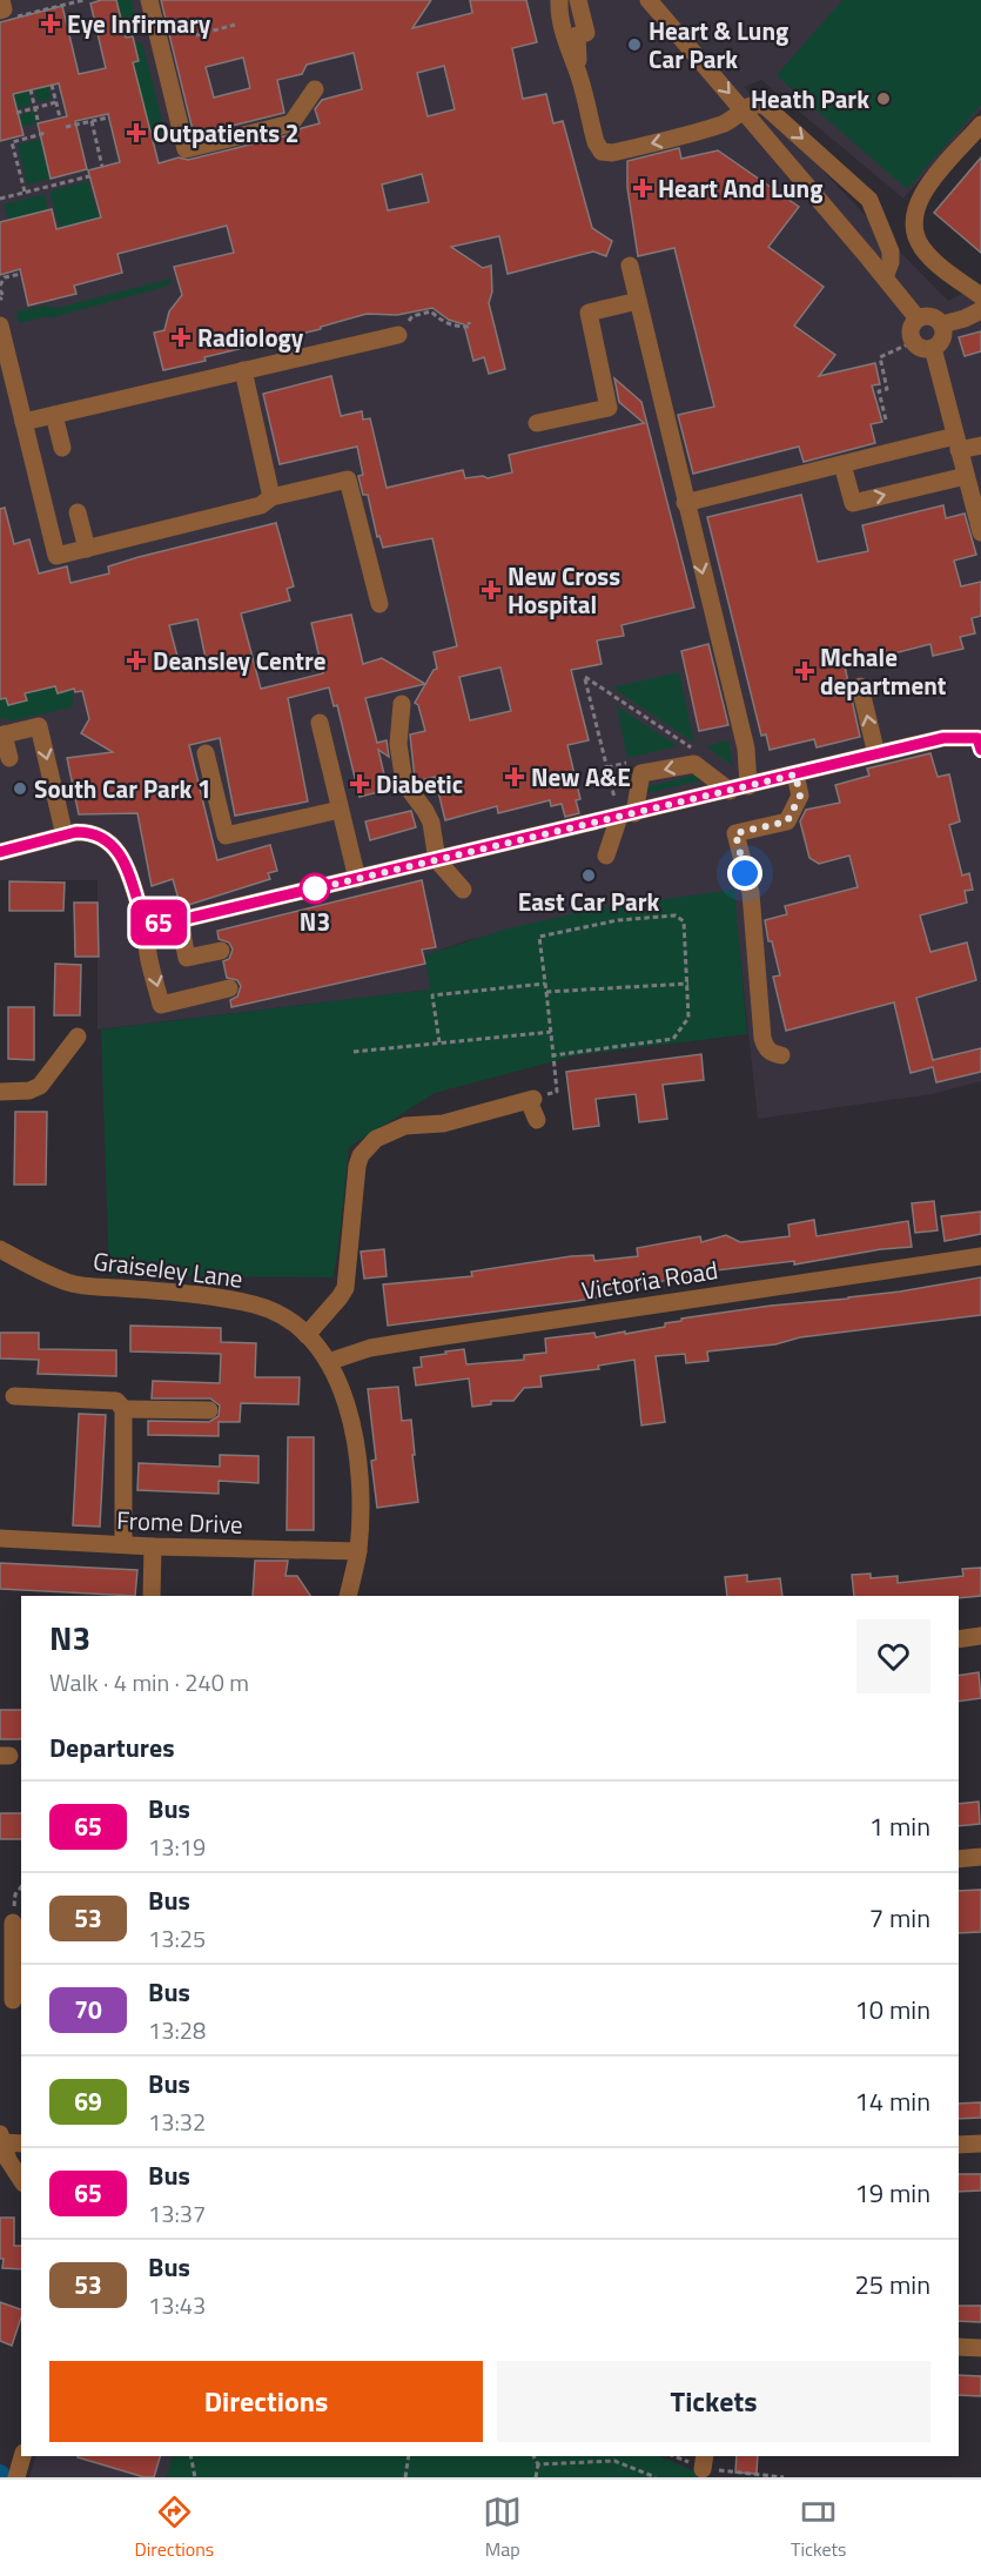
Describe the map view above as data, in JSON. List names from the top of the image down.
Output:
{
  "streets": {
    "street": ["Graiseley Lane", "Victoria Road", "Frome Drive"]
  },
  "crossings": [
    ["Graiseley Lane", "Victoria Road"],
    ["Graiseley Lane", "Frome Drive"]
  ],
  "places": {
    "health": [
      "Eye Infirmary",
      "Outpatients 2",
      "Heart And Lung",
      "Radiology",
      "New Cross Hospital",
      "Deansley Centre",
      "Mchale department",
      "New A&E",
      "Diabetic"
    ],
    "other": [
      "Heart & Lung Car Park",
      "Heath Park",
      "South Car Park 1",
      "East Car Park",
      "N3"
    ]
  },
  "lines": ["bus line 65"],
  "page": {
    "on_map": "65",
    "heading": [
      ["N3", "Walk · 4 min · 240 m"],
      "Departures"
    ],
    "list": [
      {
        "mark": "65",
        "name": "Bus",
        "note": "13:19",
        "value": "1 min"
      },
      {
        "mark": "53",
        "name": "Bus",
        "note": "13:25",
        "value": "7 min"
      },
      {
        "mark": "70",
        "name": "Bus",
        "note": "13:28",
        "value": "10 min"
      },
      {
        "mark": "69",
        "name": "Bus",
        "note": "13:32",
        "value": "14 min"
      },
      {
        "mark": "65",
        "name": "Bus",
        "note": "13:37",
        "value": "19 min"
      },
      {
        "mark": "53",
        "name": "Bus",
        "note": "13:43",
        "value": "25 min"
      }
    ],
    "buttons": ["Directions", "Tickets"],
    "tabs": ["Directions", "Map", "Tickets"]
  }
}
